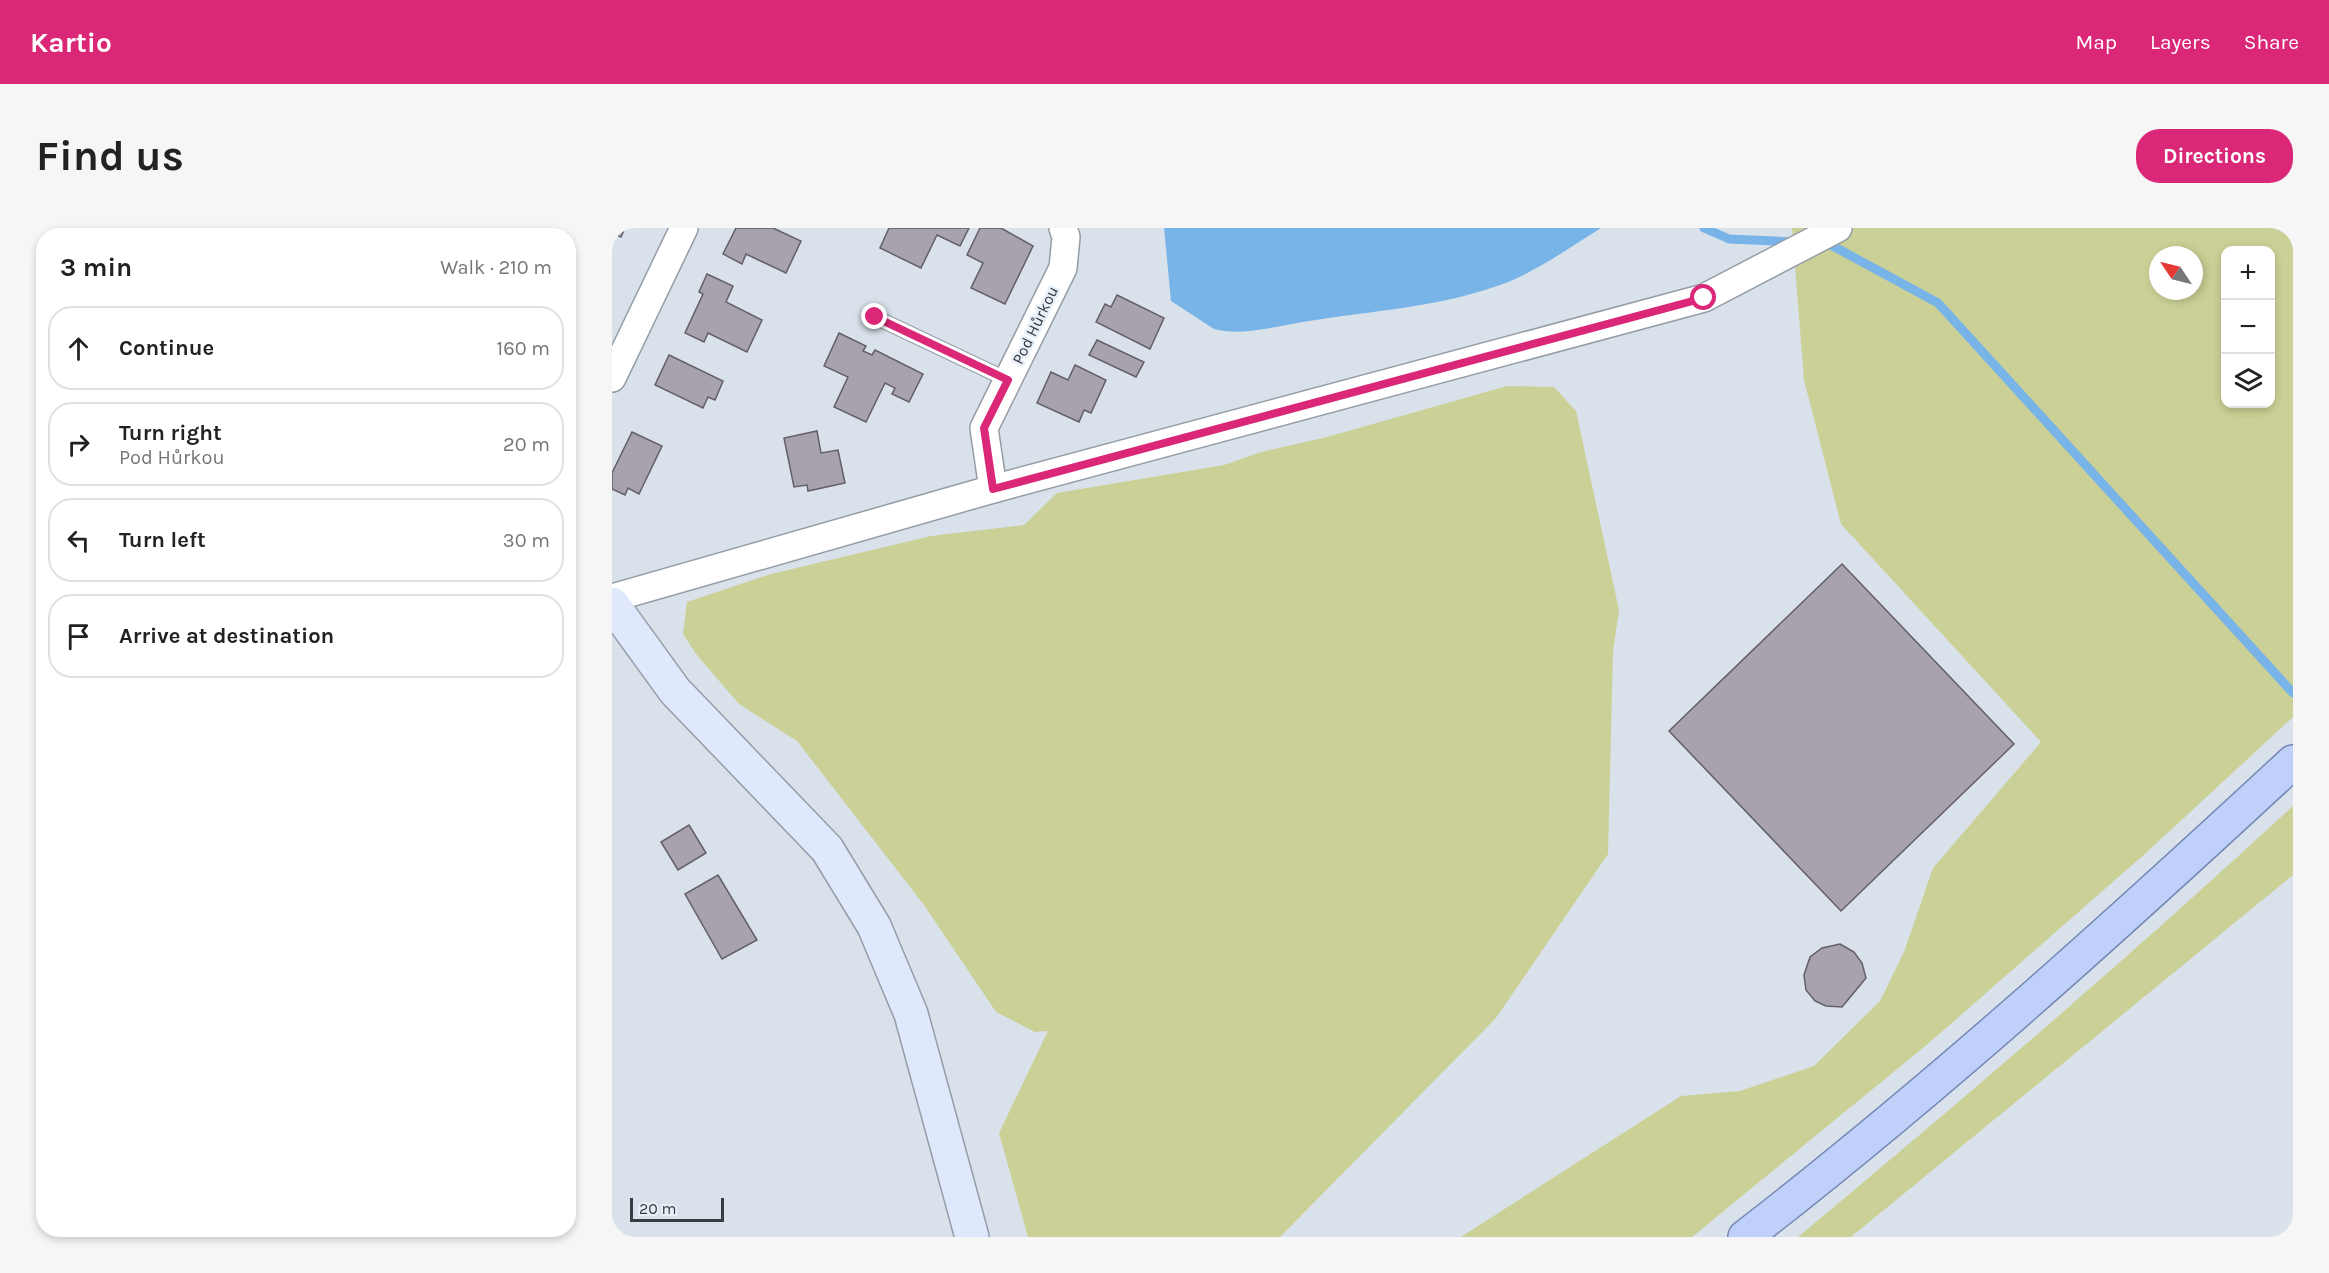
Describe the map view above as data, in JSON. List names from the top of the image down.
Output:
{
  "streets": {
    "street": ["Pod Hůrkou"]
  },
  "scale_bar": "20 m",
  "north": "top left",
  "page": {
    "header": "Kartio",
    "nav": ["Map", "Layers", "Share"],
    "buttons": "Directions",
    "title": "Find us",
    "heading": ["3 min", "Walk · 210 m"],
    "map_buttons": ["+", "−"],
    "list": [
      ["Continue", "160 m"],
      ["Turn right", "Pod Hůrkou", "20 m"],
      ["Turn left", "30 m"],
      "Arrive at destination"
    ],
    "scale": "20 m"
  }
}
